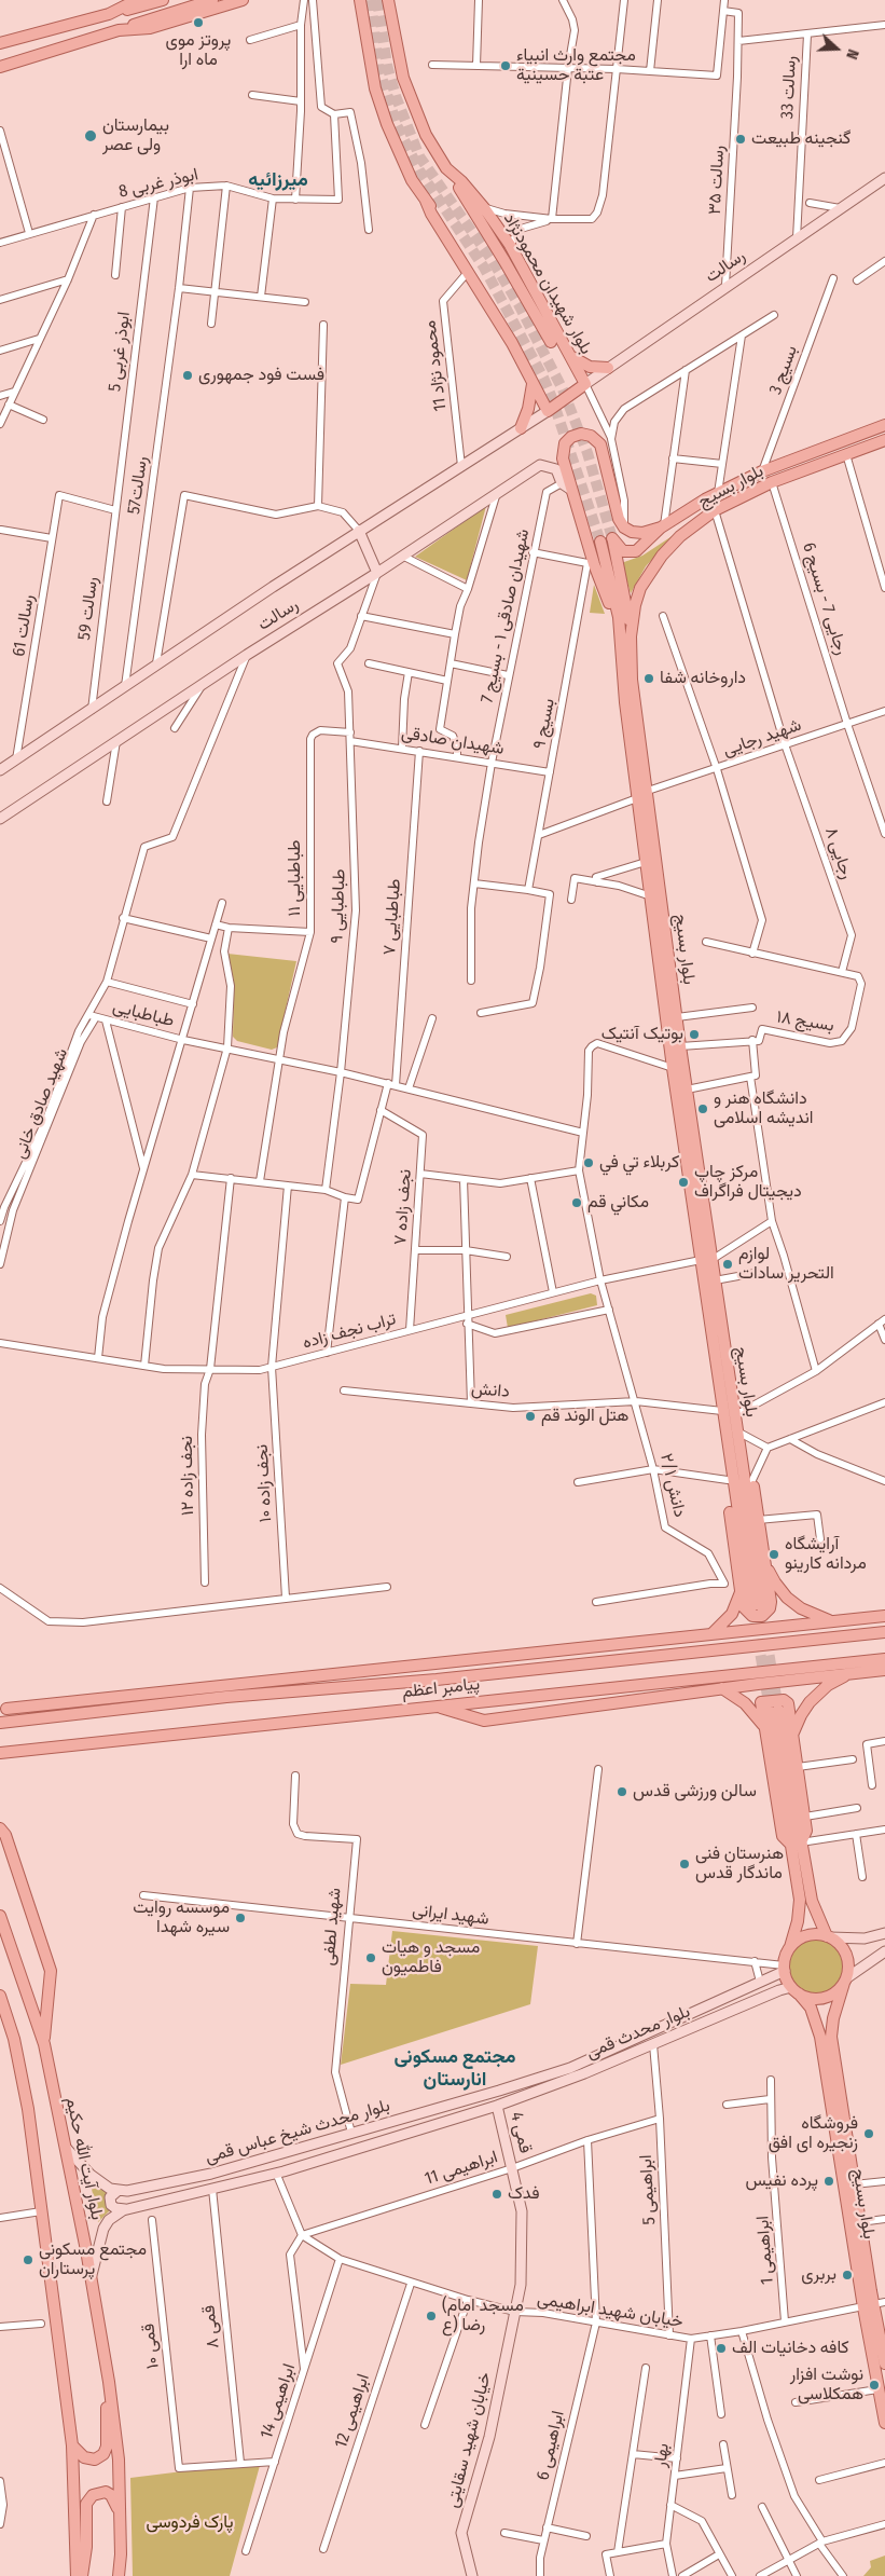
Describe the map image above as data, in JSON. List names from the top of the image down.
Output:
{
  "streets": {
    "main road": [
      "رسالت",
      "بلوار شهیدان محمودنژاد",
      "بلوار بسیج",
      "پیامبر اعظم",
      "بلوار محدث قمی",
      "بلوار محدث شیخ عباس قمی",
      "قمی 4",
      "بلوار آیت الله حکیم",
      "خیابان شهید سقایتی"
    ],
    "street": [
      "رسالت 33",
      "رسالت ۳۵",
      "ابوذر غربی 8",
      "ابوذر غربی 5",
      "محمود نژاد 11",
      "بسیج 3",
      "رسالت57",
      "رجایی 7 - بسیج 6",
      "رسالت 59",
      "شهیدان صادقی ۱ - بسیج 7",
      "رسالت 61",
      "بسیج ۹",
      "شهید رجایی",
      "شهیدان صادقی",
      "رجایی ۸",
      "طباطبایی ۱۱",
      "طباطبایی ۹",
      "طباطبایی ۷",
      "طباطبایی",
      "بسیج ۱۸",
      "شهید صادق خانی",
      "نجف زاده ۷",
      "تراب نجف زاده",
      "دانش",
      "نجف زاده ۱۲",
      "نجف زاده ۱۰",
      "دانش ۲/۱",
      "شهید ایرانی",
      "شهید لطفی",
      "ابراهیمی 11",
      "ابراهیمی 5",
      "ابراهیمی 1",
      "خیابان شهید ابراهیمی",
      "قمی ۸",
      "قمی ۱۰",
      "ابراهیمی 14",
      "ابراهیمی 12",
      "ابراهیمی 6",
      "بهار"
    ]
  },
  "crossings": [
    ["رسالت 33", "رسالت"],
    ["رسالت ۳۵", "رسالت"],
    ["ابوذر غربی 8", "ابوذر غربی 5"],
    ["ابوذر غربی 8", "رسالت57"],
    ["رسالت", "بلوار شهیدان محمودنژاد"],
    ["رسالت", "محمود نژاد 11"],
    ["رسالت", "رسالت57"],
    ["رسالت", "رسالت 59"],
    ["رسالت", "شهیدان صادقی ۱ - بسیج 7"],
    ["رسالت", "رسالت 61"],
    ["رسالت", "طباطبایی ۹"],
    ["رسالت", "طباطبایی"],
    ["ابوذر غربی 5", "رسالت 59"],
    ["ابوذر غربی 5", "رسالت 61"],
    ["بسیج 3", "بلوار بسیج"],
    ["بلوار بسیج", "رجایی 7 - بسیج 6"],
    ["بلوار بسیج", "شهید رجایی"],
    ["بلوار بسیج", "رجایی ۸"],
    ["بلوار بسیج", "بسیج ۱۸"],
    ["بلوار بسیج", "تراب نجف زاده"],
    ["بلوار بسیج", "دانش"],
    ["بلوار بسیج", "دانش ۲/۱"],
    ["بلوار بسیج", "شهید ایرانی"],
    ["بلوار بسیج", "بلوار محدث قمی"],
    ["بلوار بسیج", "بلوار محدث شیخ عباس قمی"],
    ["بلوار بسیج", "خیابان شهید ابراهیمی"],
    ["رجایی 7 - بسیج 6", "شهید رجایی"],
    ["رسالت 59", "رسالت 61"],
    ["شهیدان صادقی ۱ - بسیج 7", "بسیج ۹"],
    ["شهیدان صادقی ۱ - بسیج 7", "شهیدان صادقی"],
    ["بسیج ۹", "شهیدان صادقی"],
    ["شهید رجایی", "رجایی ۸"],
    ["شهیدان صادقی", "طباطبایی ۹"],
    ["شهیدان صادقی", "طباطبایی ۷"],
    ["رجایی ۸", "بسیج ۱۸"],
    ["طباطبایی ۱۱", "طباطبایی ۹"],
    ["طباطبایی ۱۱", "طباطبایی"],
    ["طباطبایی ۹", "طباطبایی"],
    ["طباطبایی ۷", "طباطبایی"],
    ["طباطبایی", "شهید صادق خانی"],
    ["طباطبایی", "دانش ۲/۱"],
    ["نجف زاده ۷", "تراب نجف زاده"],
    ["تراب نجف زاده", "نجف زاده ۱۲"],
    ["تراب نجف زاده", "نجف زاده ۱۰"],
    ["تراب نجف زاده", "دانش ۲/۱"],
    ["دانش", "دانش ۲/۱"],
    ["شهید ایرانی", "شهید لطفی"],
    ["شهید ایرانی", "بلوار محدث قمی"],
    ["شهید ایرانی", "بلوار محدث شیخ عباس قمی"],
    ["شهید لطفی", "بلوار محدث شیخ عباس قمی"],
    ["بلوار محدث قمی", "بلوار محدث شیخ عباس قمی"],
    ["بلوار محدث قمی", "قمی 4"],
    ["بلوار محدث قمی", "ابراهیمی 5"],
    ["بلوار محدث شیخ عباس قمی", "قمی 4"],
    ["بلوار محدث شیخ عباس قمی", "بلوار آیت الله حکیم"],
    ["بلوار محدث شیخ عباس قمی", "قمی ۸"],
    ["قمی 4", "ابراهیمی 11"],
    ["قمی 4", "خیابان شهید ابراهیمی"],
    ["قمی 4", "خیابان شهید سقایتی"],
    ["ابراهیمی 11", "ابراهیمی 5"],
    ["ابراهیمی 11", "خیابان شهید ابراهیمی"],
    ["ابراهیمی 11", "ابراهیمی 6"],
    ["ابراهیمی 5", "خیابان شهید ابراهیمی"],
    ["ابراهیمی 1", "خیابان شهید ابراهیمی"],
    ["خیابان شهید ابراهیمی", "ابراهیمی 14"],
    ["خیابان شهید ابراهیمی", "ابراهیمی 12"],
    ["خیابان شهید ابراهیمی", "خیابان شهید سقایتی"],
    ["خیابان شهید ابراهیمی", "ابراهیمی 6"],
    ["خیابان شهید ابراهیمی", "بهار"],
    ["قمی ۸", "قمی ۱۰"]
  ],
  "districts": ["میرزائیه", "مجتمع مسکونی انارستان"],
  "parks": ["پارک فردوسی"],
  "places": [
    "پروتز موی ماه ارا",
    "مجتمع وارث انبياء عتبة حسينية",
    "بیمارستان ولی عصر",
    "گنجینه طبیعت",
    "فست فود جمهوری",
    "داروخانه شفا",
    "بوتیک آنتیک",
    "دانشگاه هنر و اندیشه اسلامی",
    "كربلاء تي في",
    "مرکز چاپ دیجیتال فراگراف",
    "مكاني قم",
    "لوازم التحریر سادات",
    "هتل الوند قم",
    "آرایشگاه مردانه کارینو",
    "سالن ورزشی قدس",
    "هنرستان فنی ماندگار قدس",
    "موسسه روایت سیره شهدا",
    "مسجد و هیات فاطمیون",
    "فروشگاه زنجیره ای افق",
    "پرده نفیس",
    "فدک",
    "مجتمع مسکونی پرستاران",
    "بربری",
    "(مسجد امام رضا (ع",
    "کافه دخانیات الف",
    "نوشت افزار همکلاسی"
  ],
  "north": "right"
}
